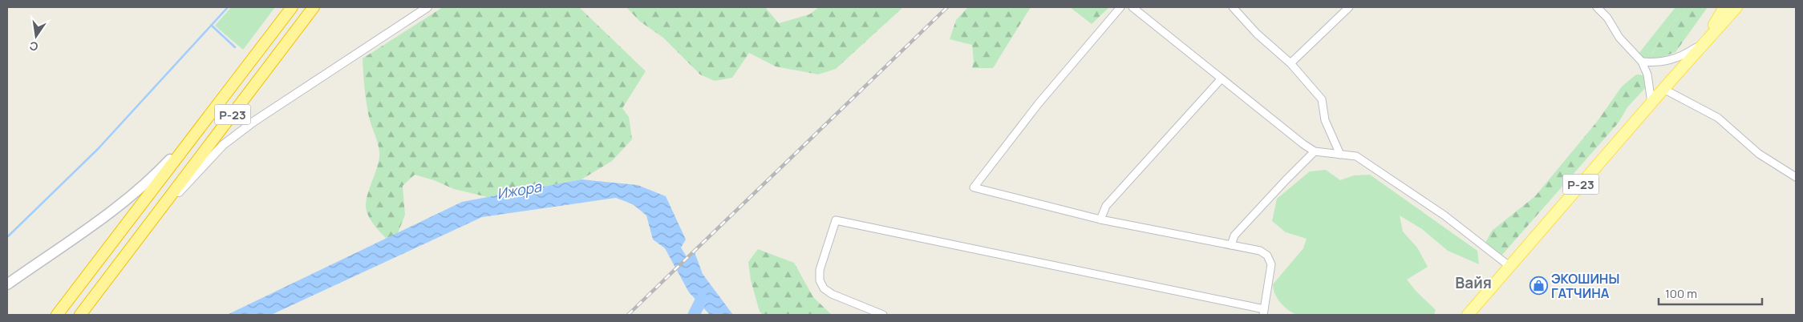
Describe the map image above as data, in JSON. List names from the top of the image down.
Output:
{
  "streets": {
    "highway": ["Р-23"]
  },
  "districts": ["Вайя"],
  "water": ["Ижора"],
  "places": {
    "shop": ["ЭКОШИНЫ ГАТЧИНА"]
  },
  "scale_bar": "100 m",
  "north": "bottom"
}
